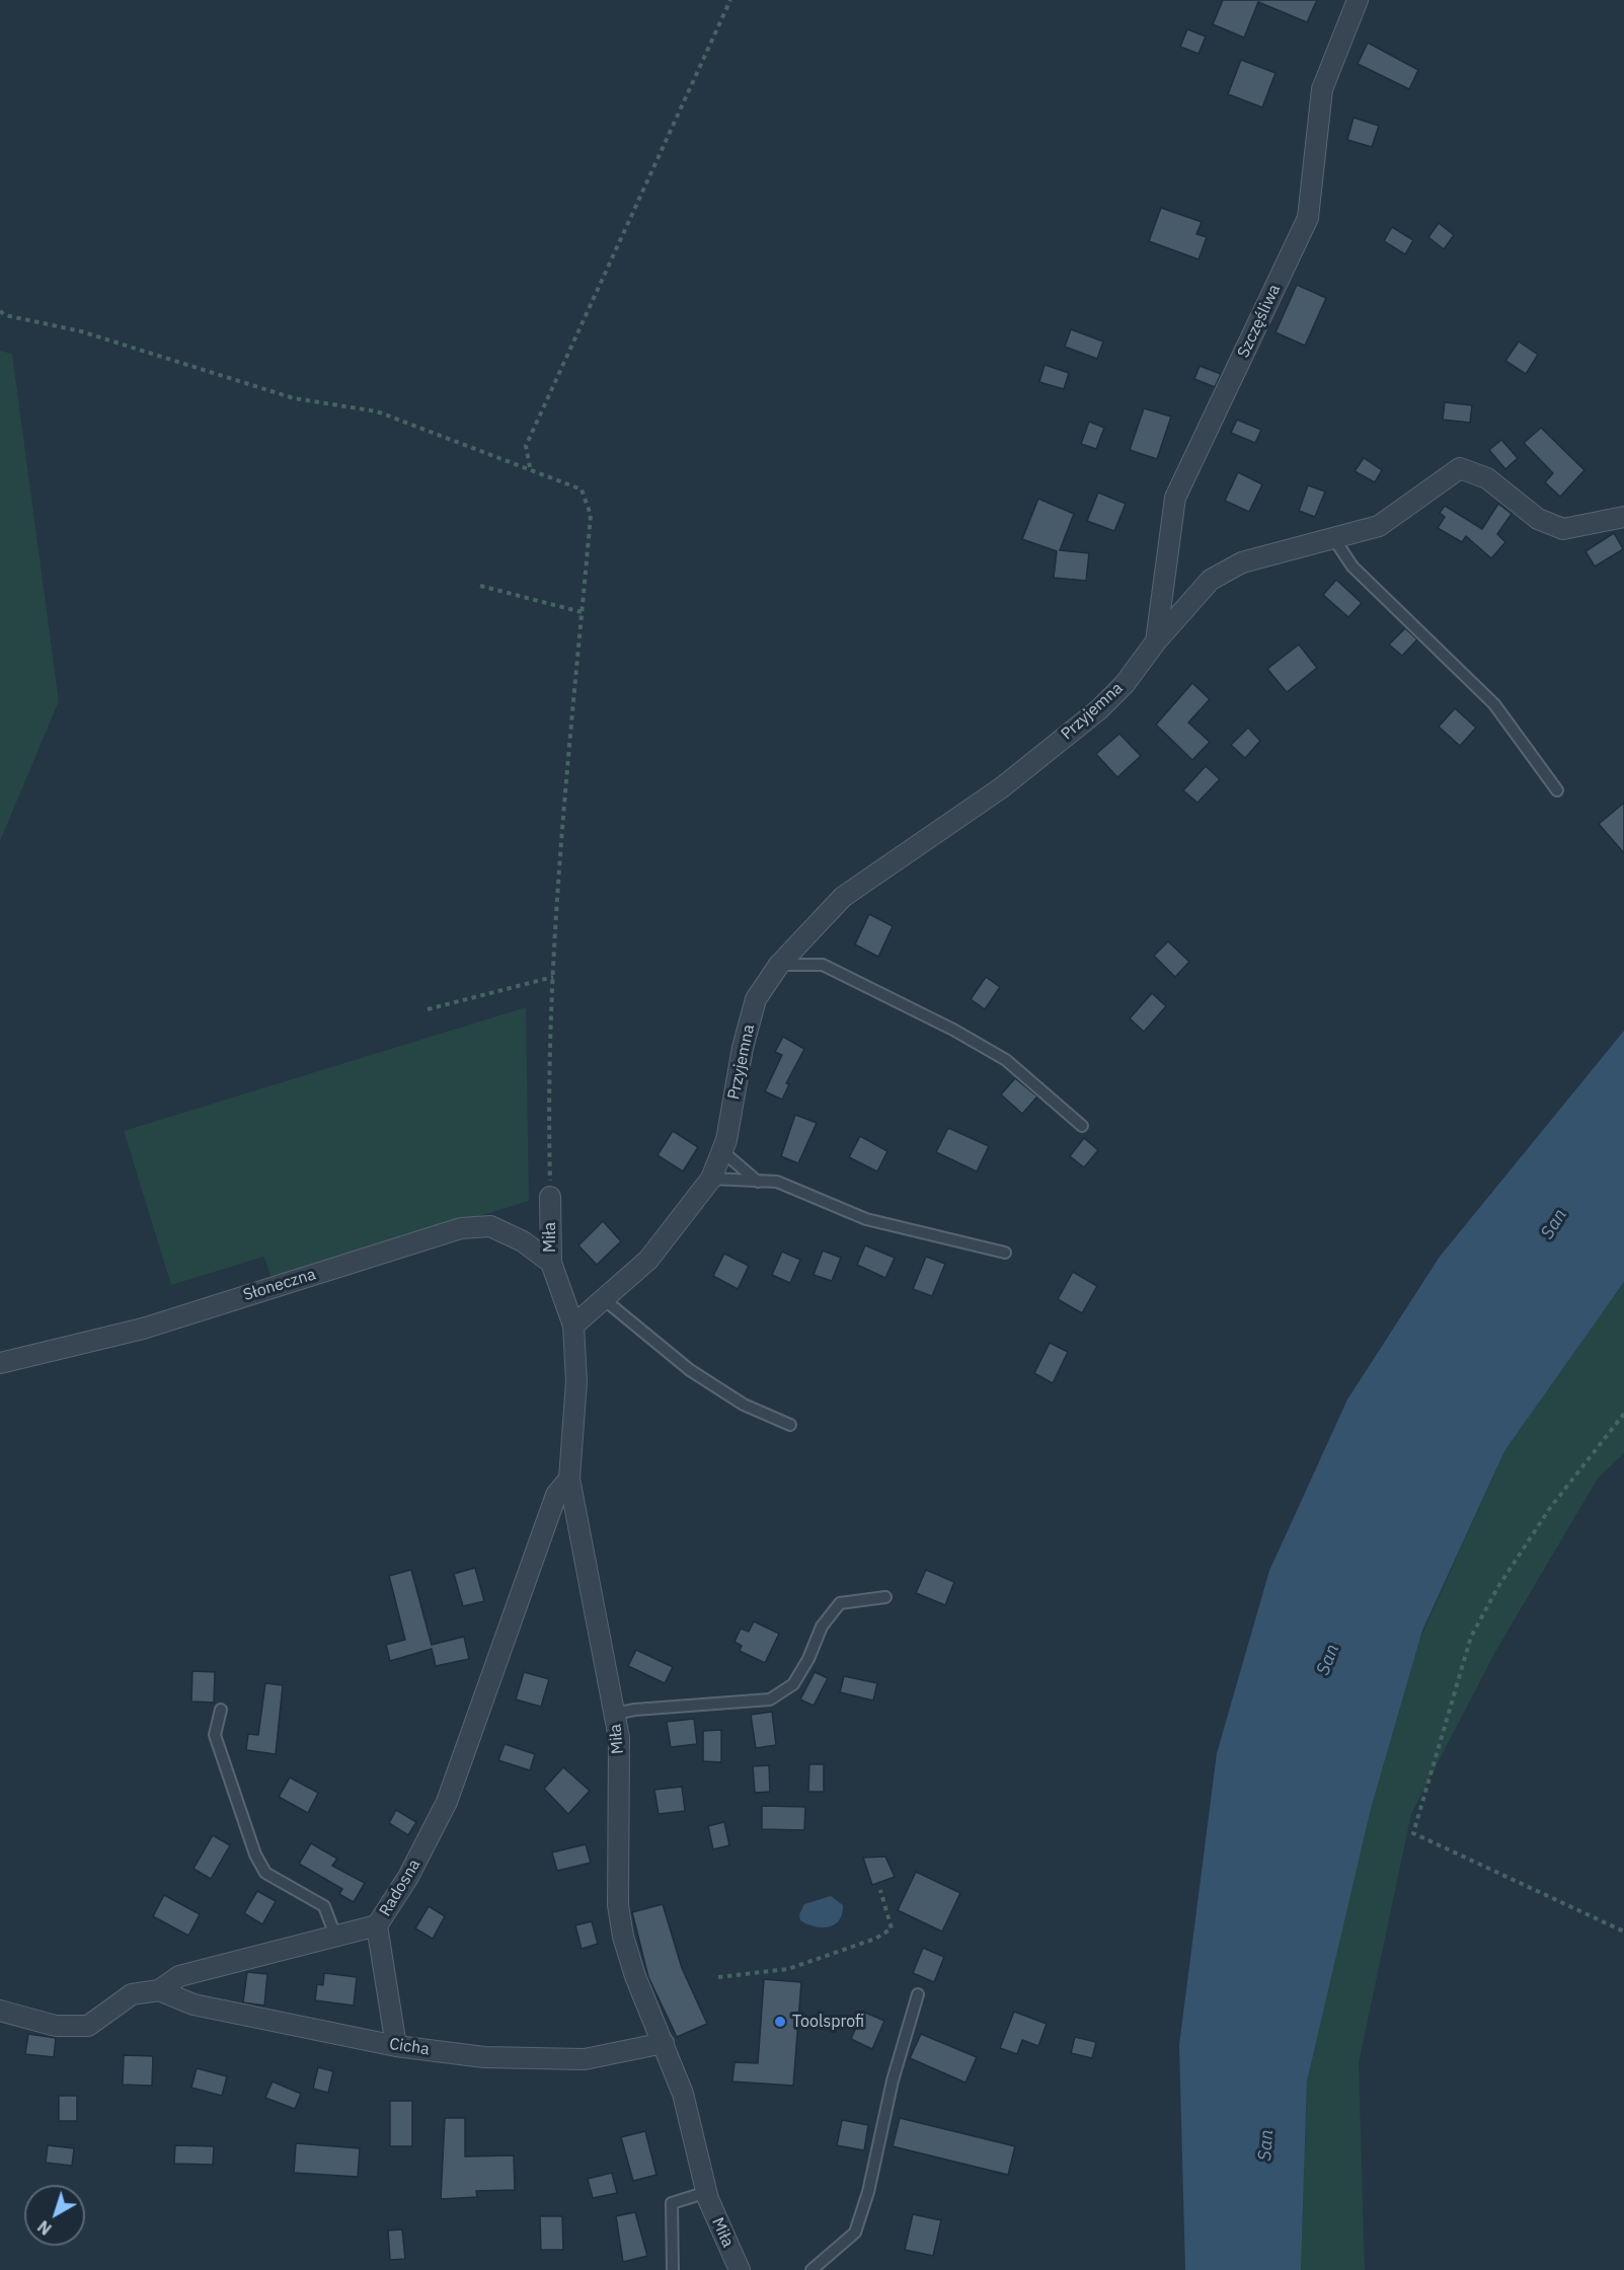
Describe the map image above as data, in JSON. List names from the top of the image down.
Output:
{
  "streets": {
    "street": [
      "Szczęśliwa",
      "Przyjemna",
      "Miła",
      "Słoneczna",
      "Radosna",
      "Cicha"
    ]
  },
  "crossings": [
    ["Szczęśliwa", "Przyjemna"],
    ["Przyjemna", "Miła"],
    ["Miła", "Słoneczna"],
    ["Miła", "Radosna"],
    ["Miła", "Cicha"],
    ["Radosna", "Cicha"]
  ],
  "water": ["San"],
  "places": ["Toolsprofi"],
  "north": "bottom left"
}
